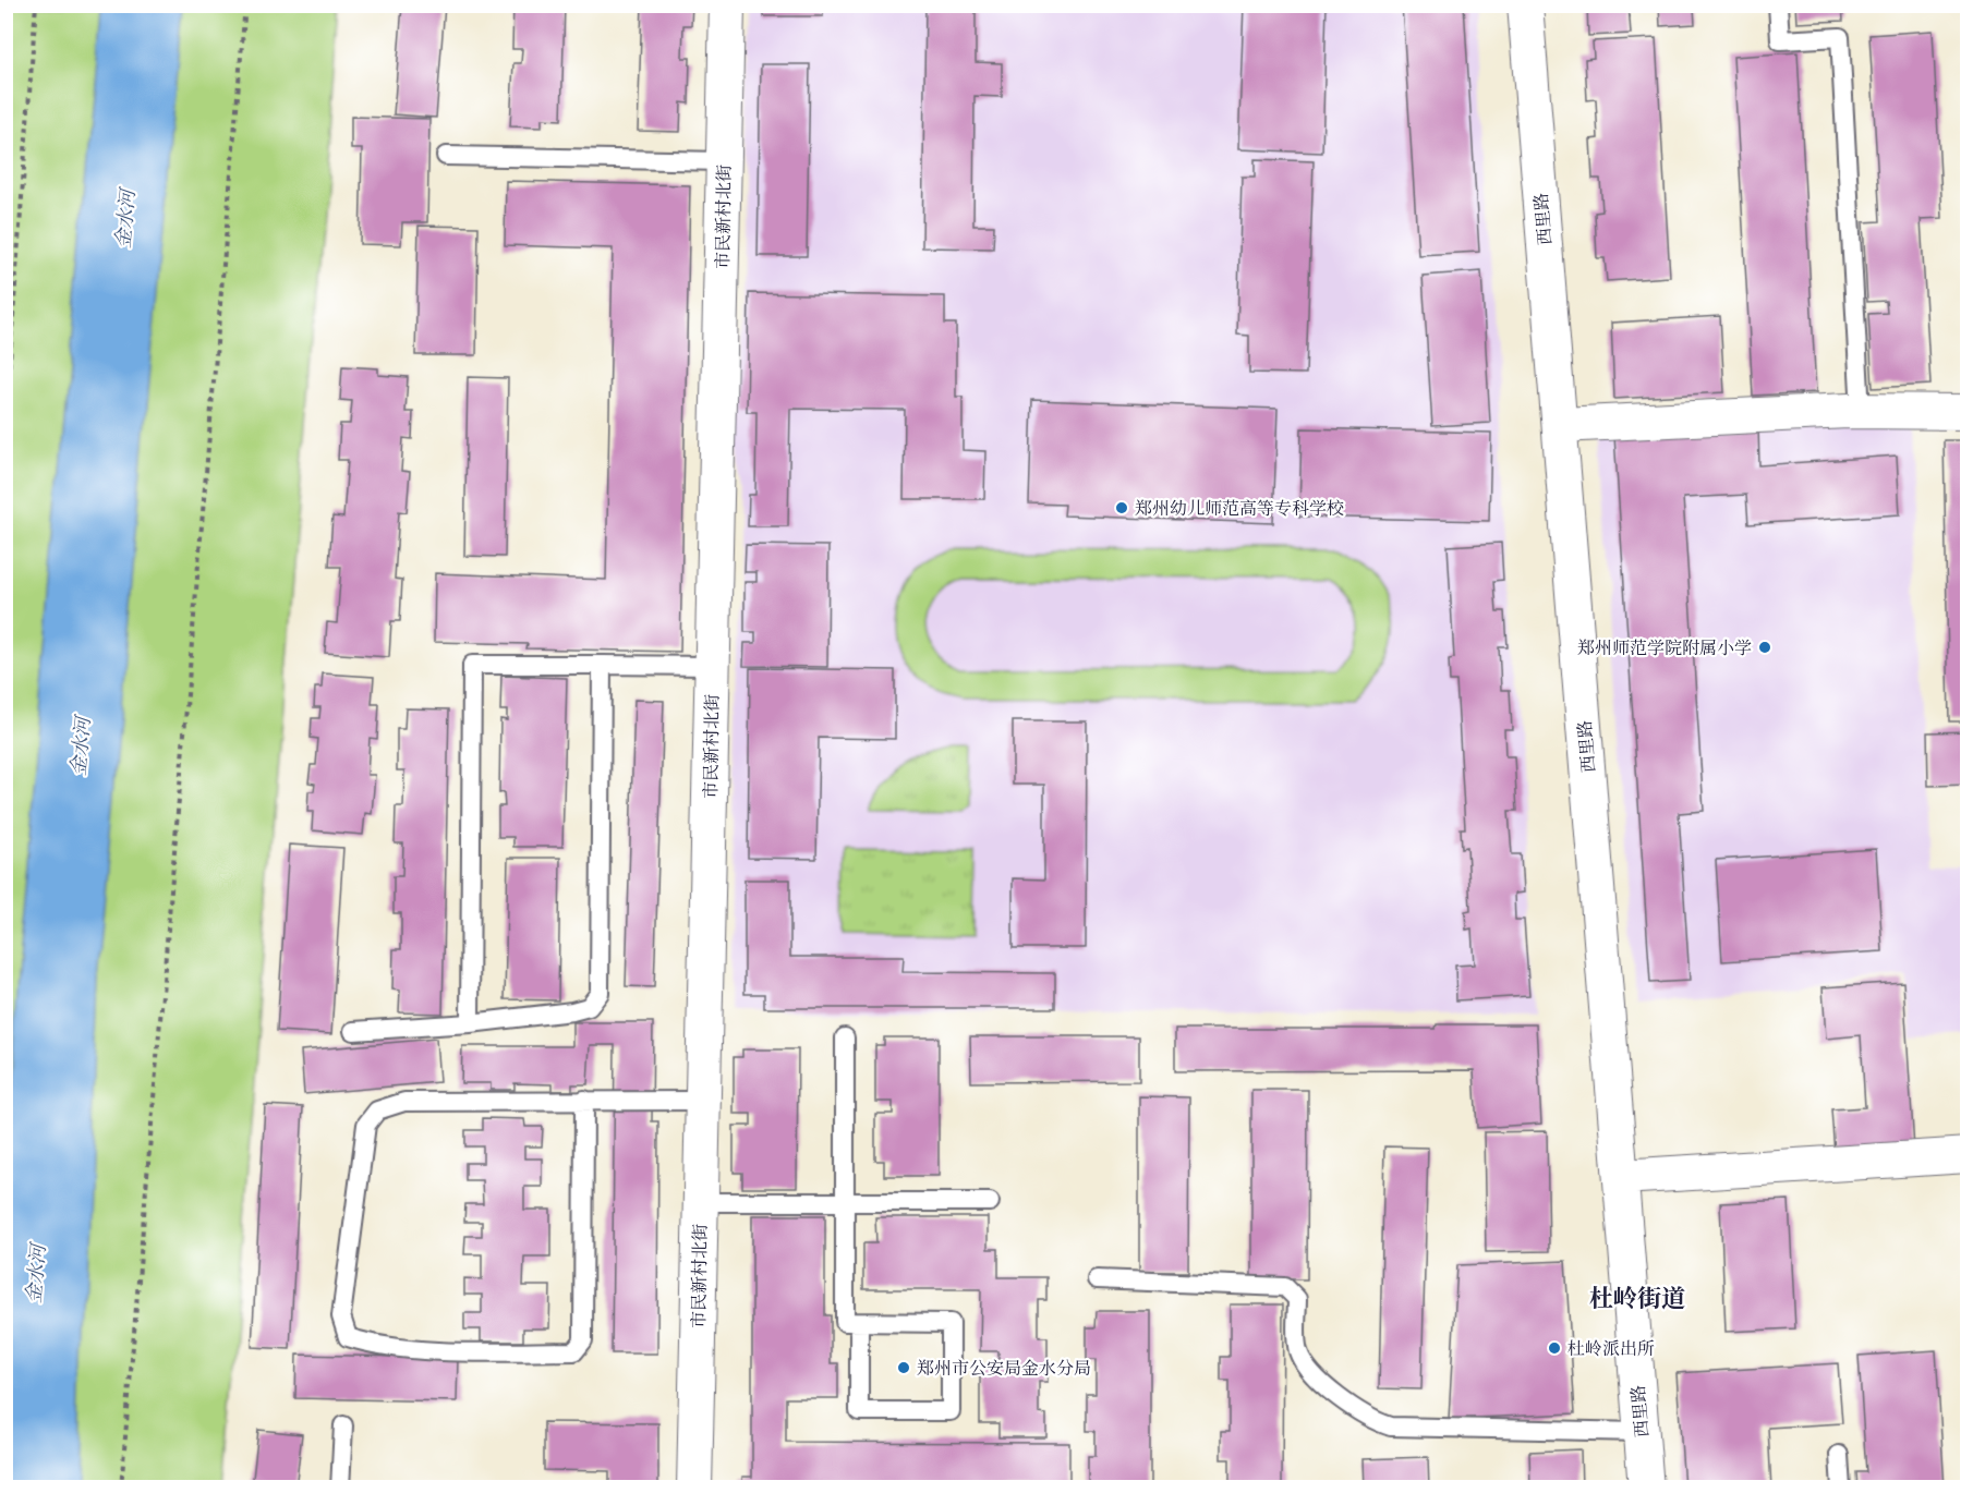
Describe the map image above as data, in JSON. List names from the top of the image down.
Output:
{
  "streets": {
    "street": ["市民新村北街", "西里路"]
  },
  "districts": ["杜岭街道"],
  "water": ["金水河"],
  "places": [
    "郑州幼儿师范高等专科学校",
    "郑州师范学院附属小学",
    "杜岭派出所",
    "郑州市公安局金水分局"
  ]
}
